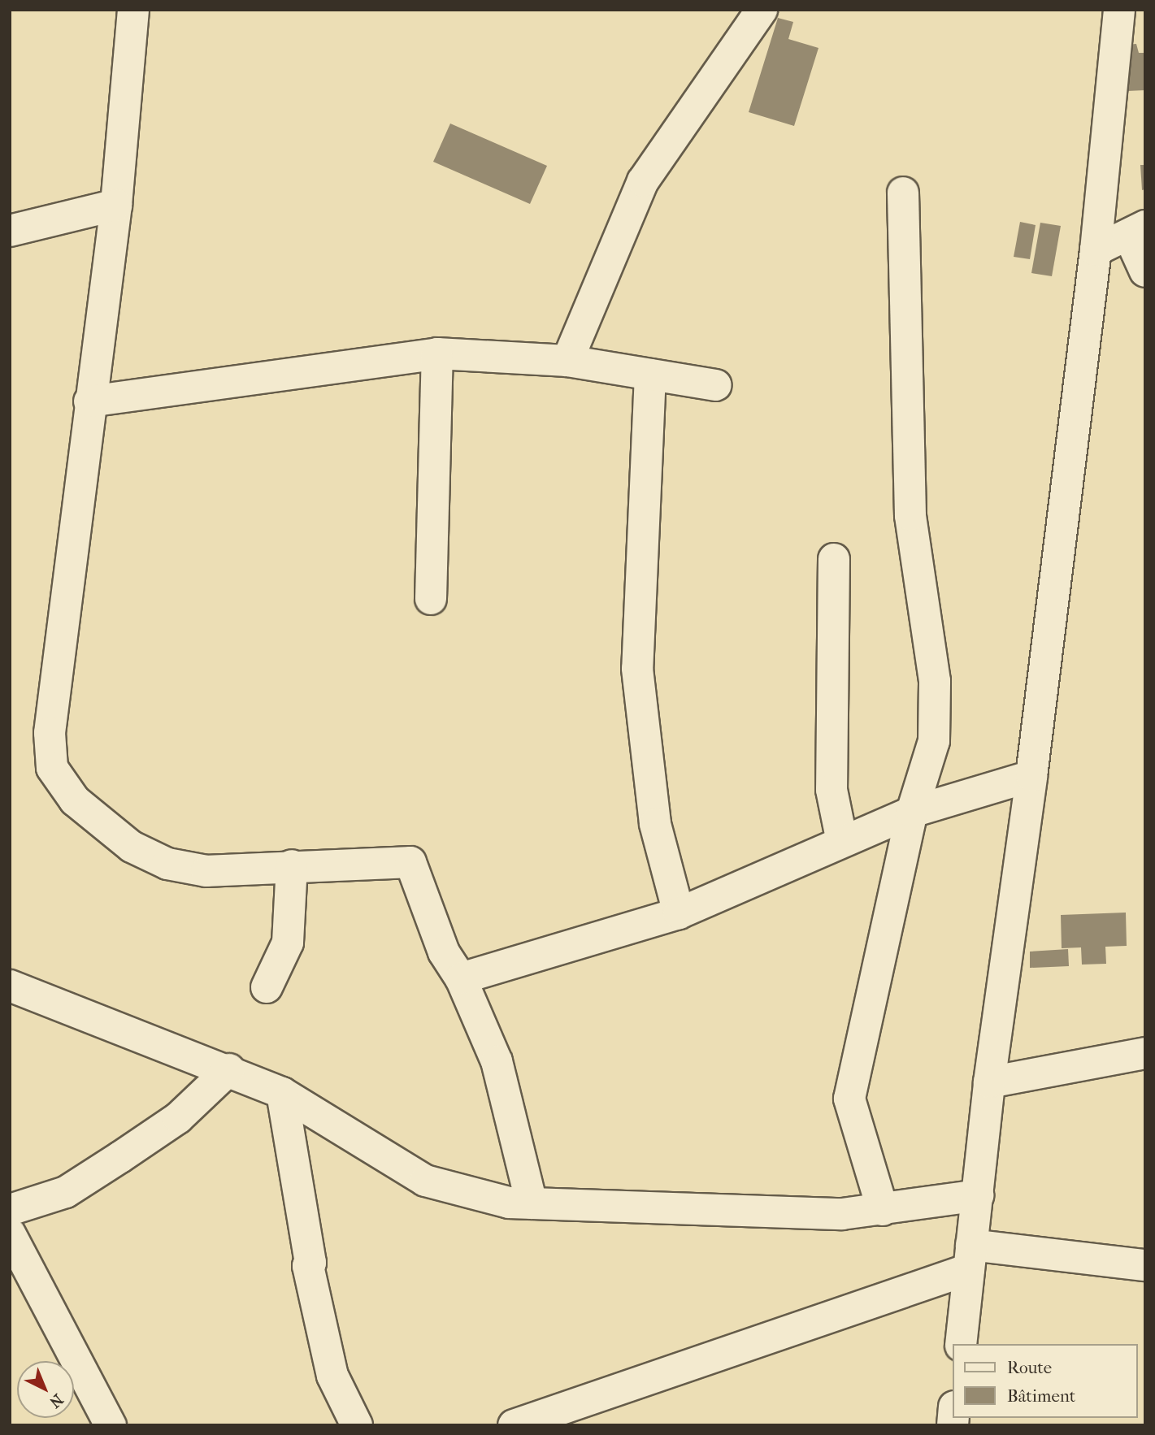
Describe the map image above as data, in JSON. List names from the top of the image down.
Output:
{
  "legend": ["Route", "Bâtiment"],
  "north": "bottom right"
}
